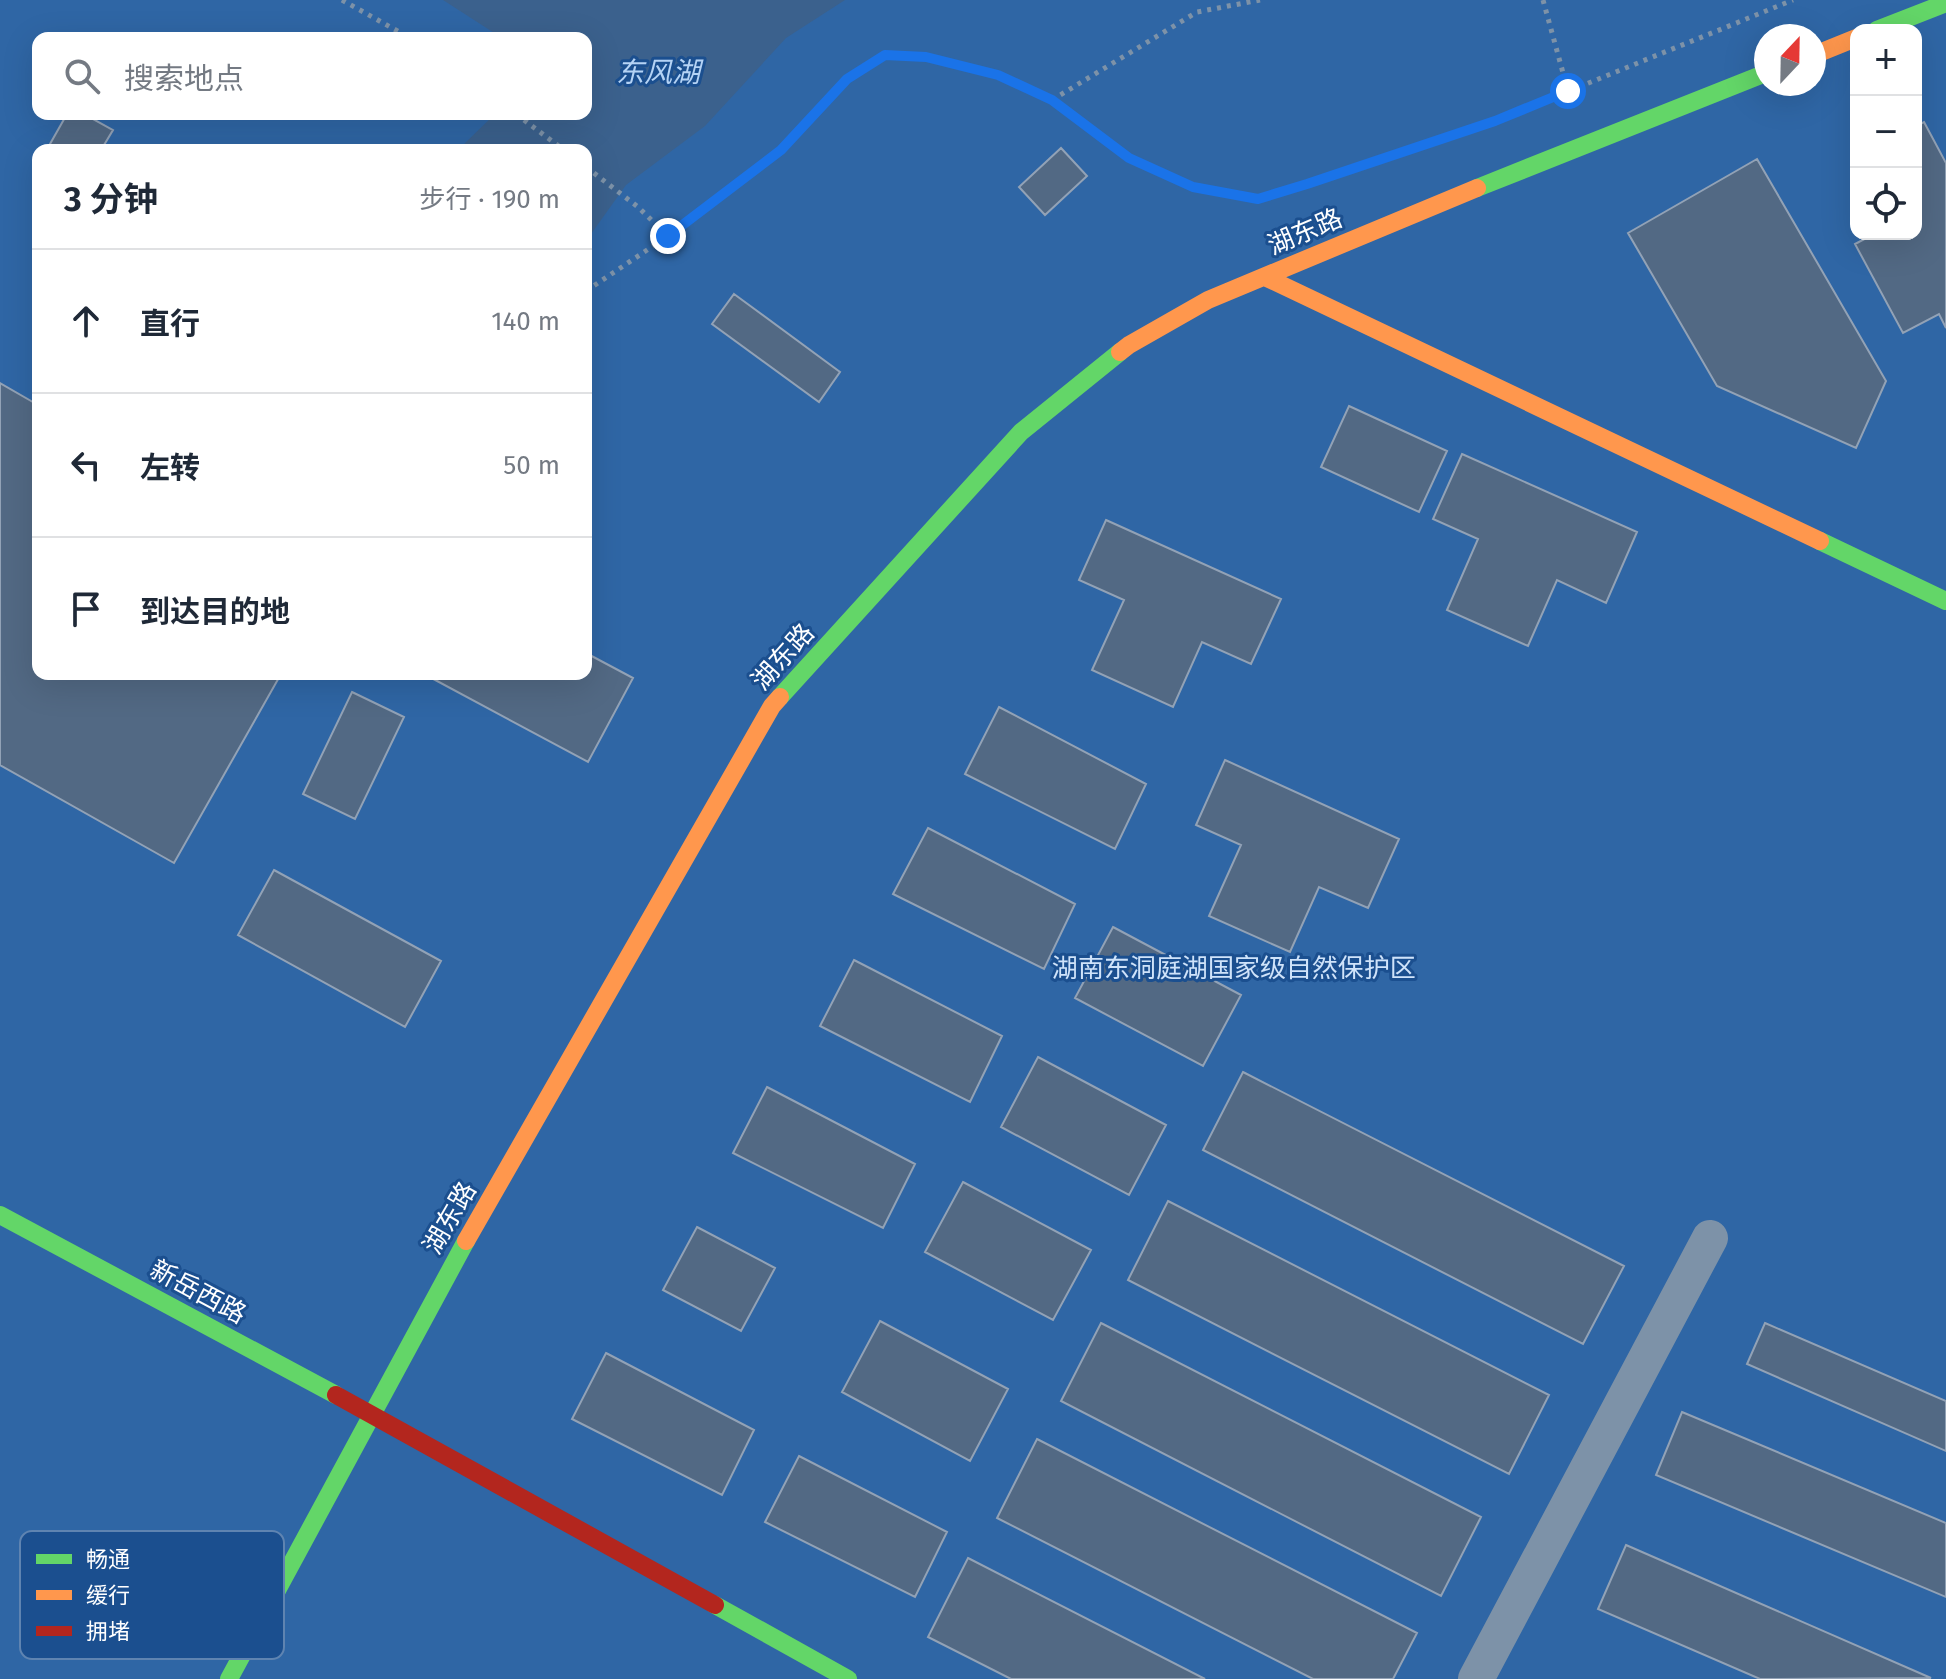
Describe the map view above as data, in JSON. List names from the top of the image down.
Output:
{
  "streets": {
    "street": ["湖东路", "新岳西路"]
  },
  "crossings": [
    ["湖东路", "新岳西路"]
  ],
  "water": ["东风湖"],
  "parks": ["湖南东洞庭湖国家级自然保护区"],
  "legend": ["畅通", "缓行", "拥堵"],
  "north": "top",
  "page": {
    "map_buttons": ["+", "−"],
    "search": "搜索地点",
    "heading": ["3 分钟", "步行 · 190 m"],
    "list": [
      ["直行", "140 m"],
      ["左转", "50 m"],
      "到达目的地"
    ]
  }
}
